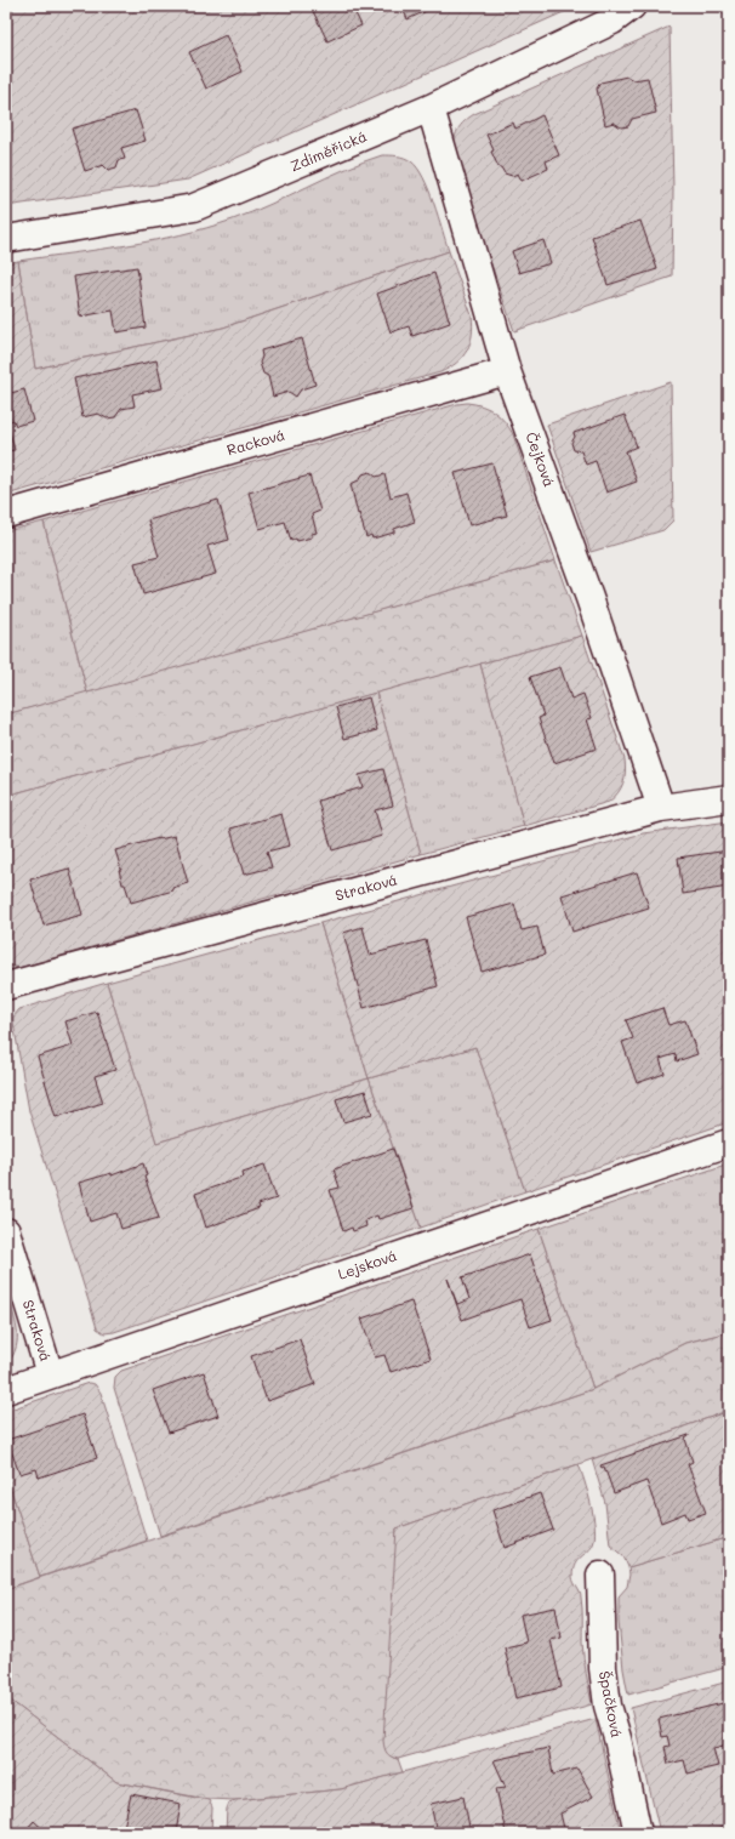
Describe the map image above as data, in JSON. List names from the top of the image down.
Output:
{
  "streets": {
    "street": [
      "Zdiměřická",
      "Racková",
      "Čejková",
      "Straková",
      "Lejsková",
      "Špačková"
    ]
  },
  "crossings": [
    ["Zdiměřická", "Čejková"],
    ["Racková", "Čejková"],
    ["Čejková", "Straková"],
    ["Straková", "Lejsková"]
  ]
}
